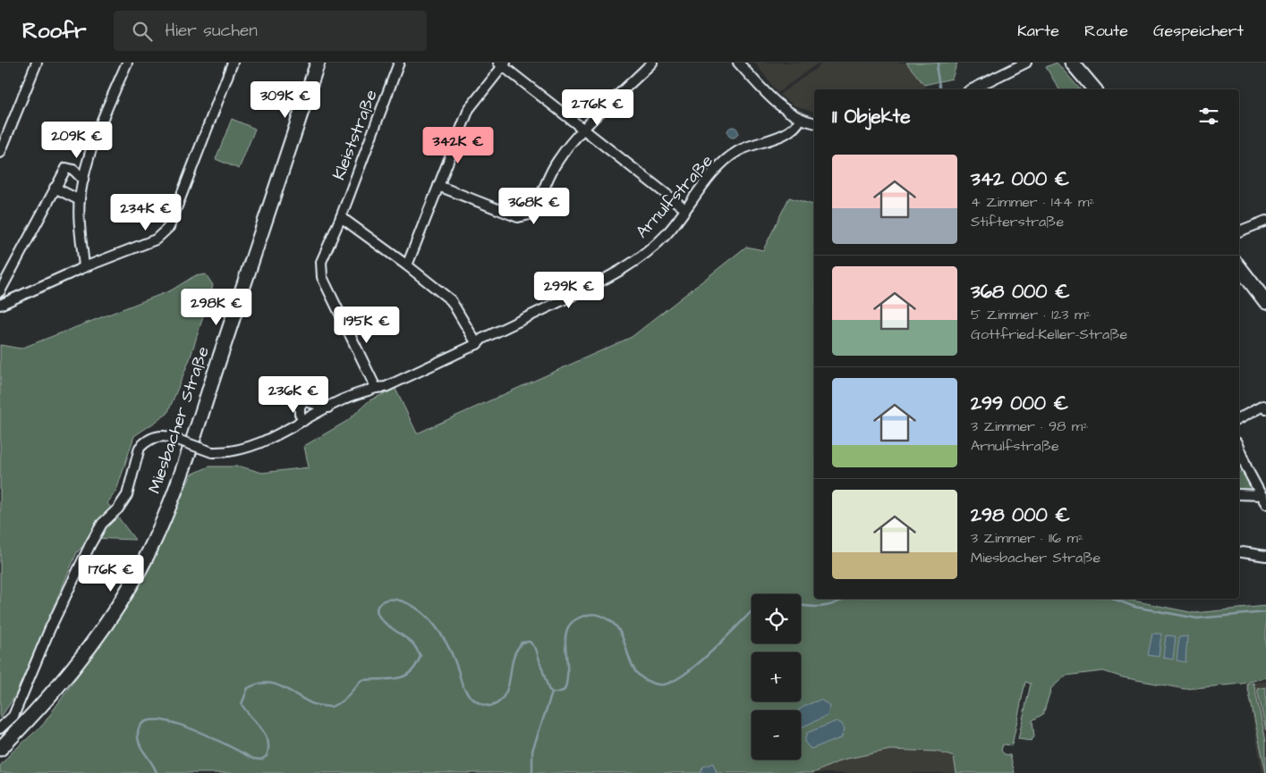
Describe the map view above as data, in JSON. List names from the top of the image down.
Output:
{
  "streets": {
    "main road": ["Miesbacher Straße"],
    "street": ["Kleiststraße", "Arnulfstraße"]
  },
  "crossings": [
    ["Kleiststraße", "Arnulfstraße"]
  ],
  "page": {
    "header": "Roofr",
    "search": "Hier suchen",
    "nav": ["Karte", "Route", "Gespeichert"],
    "price": [
      "309K €",
      "276K €",
      "209K €",
      "342K €",
      "368K €",
      "234K €",
      "299K €",
      "298K €",
      "195K €",
      "236K €",
      "176K €"
    ],
    "heading": "11 Objekte",
    "list": [
      {
        "name": "342 000 €",
        "note": "4 Zimmer · 144 m² · Stifterstraße"
      },
      {
        "name": "368 000 €",
        "note": "5 Zimmer · 123 m² · Gottfried-Keller-Straße"
      },
      {
        "name": "299 000 €",
        "note": "3 Zimmer · 98 m² · Arnulfstraße"
      },
      {
        "name": "298 000 €",
        "note": "3 Zimmer · 116 m² · Miesbacher Straße"
      }
    ],
    "map_buttons": ["+", "−"]
  }
}
